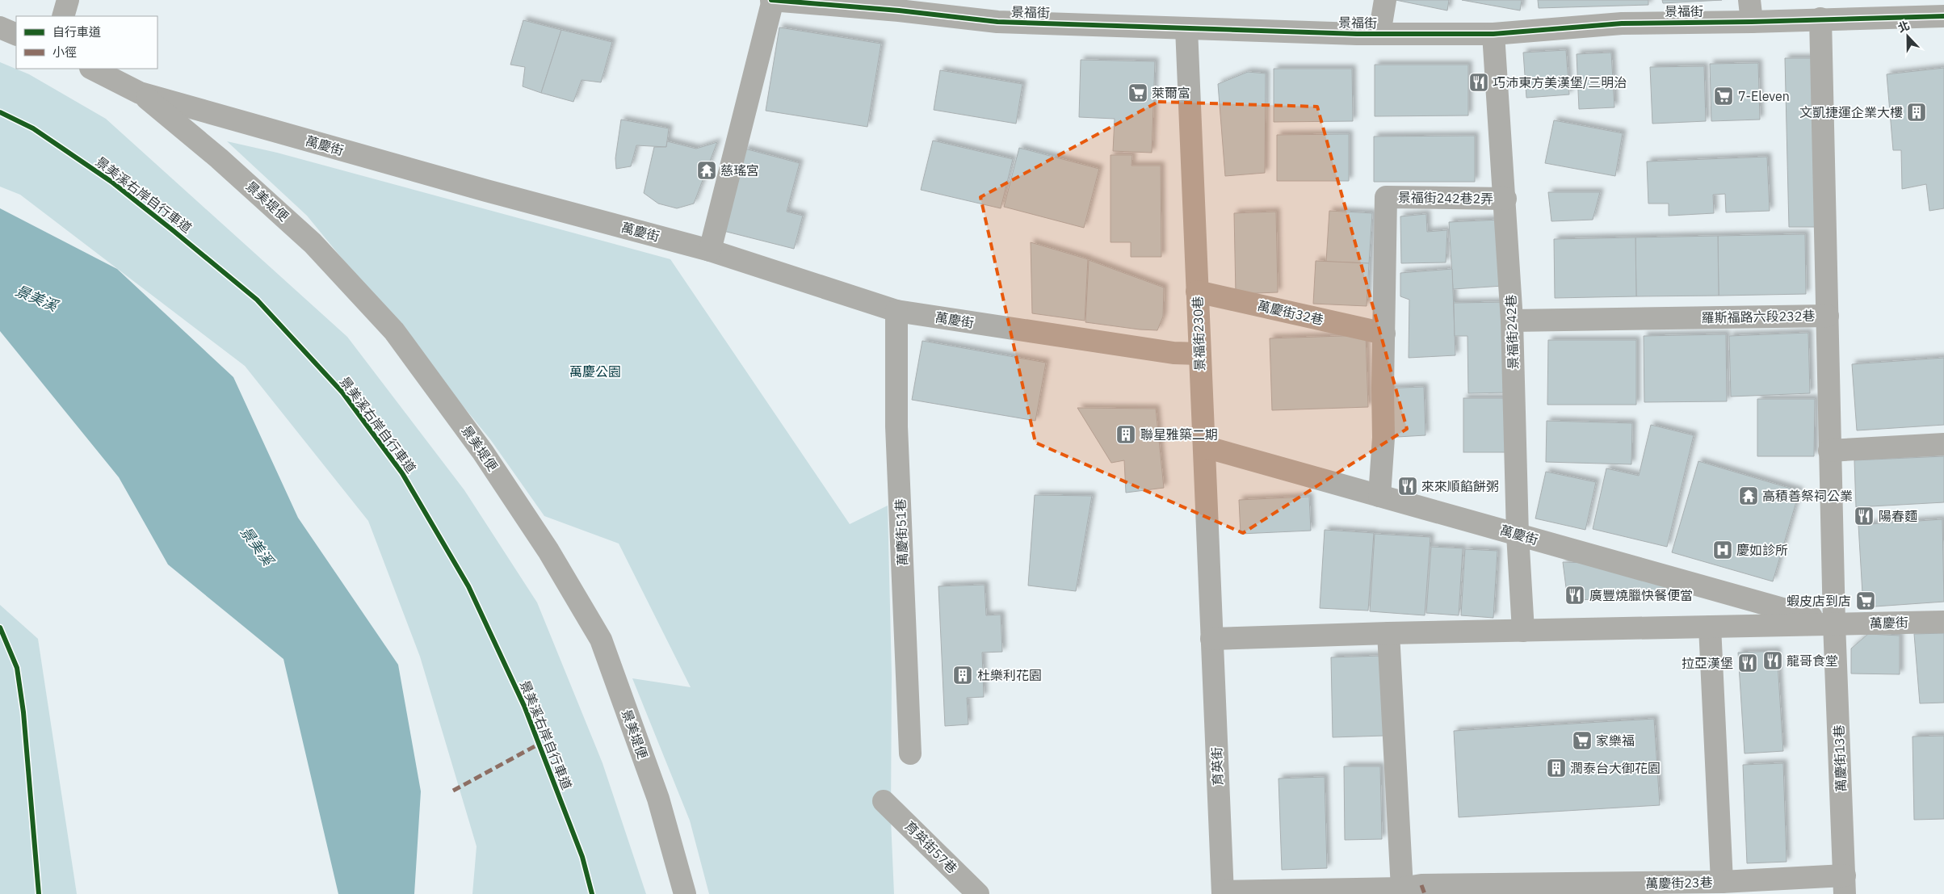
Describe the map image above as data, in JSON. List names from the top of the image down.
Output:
{
  "streets": {
    "street": [
      "景福街",
      "萬慶街",
      "景福街242巷2弄",
      "景美堤便",
      "萬慶街32巷",
      "羅斯福路六段232巷",
      "景福街242巷",
      "景福街230巷",
      "萬慶街51巷",
      "萬慶街13巷",
      "育英街",
      "育英街57巷",
      "萬慶街23巷"
    ],
    "cycle path": ["景美溪右岸自行車道"]
  },
  "crossings": [
    ["景福街", "景福街242巷"],
    ["景福街", "景福街230巷"],
    ["萬慶街", "景美堤便"],
    ["萬慶街", "羅斯福路六段232巷"],
    ["萬慶街", "景福街242巷"],
    ["萬慶街", "景福街230巷"],
    ["萬慶街", "萬慶街51巷"],
    ["萬慶街", "萬慶街13巷"],
    ["萬慶街", "育英街"],
    ["景福街242巷2弄", "萬慶街32巷"],
    ["景福街242巷2弄", "景福街242巷"],
    ["萬慶街32巷", "景福街230巷"],
    ["羅斯福路六段232巷", "景福街242巷"],
    ["羅斯福路六段232巷", "萬慶街13巷"],
    ["景福街230巷", "育英街"],
    ["萬慶街13巷", "萬慶街23巷"],
    ["育英街", "萬慶街23巷"]
  ],
  "water": ["景美溪"],
  "parks": ["萬慶公園"],
  "places": {
    "restaurant": [
      "巧沛東方美漢堡/三明治",
      "來來順餡餅粥",
      "陽春麵",
      "廣豐燒臘快餐便當",
      "龍哥食堂",
      "拉亞漢堡"
    ],
    "supermarket": [
      "萊爾富",
      "7-Eleven",
      "蝦皮店到店",
      "家樂福"
    ],
    "building": [
      "文凱捷運企業大樓",
      "聯星雅築二期",
      "杜樂利花園",
      "潤泰台大御花園"
    ],
    "temple": ["慈瑤宮", "高積善祭祠公業"],
    "hospital": ["慶如診所"]
  },
  "legend": ["自行車道", "小徑"],
  "north": "top"
}
